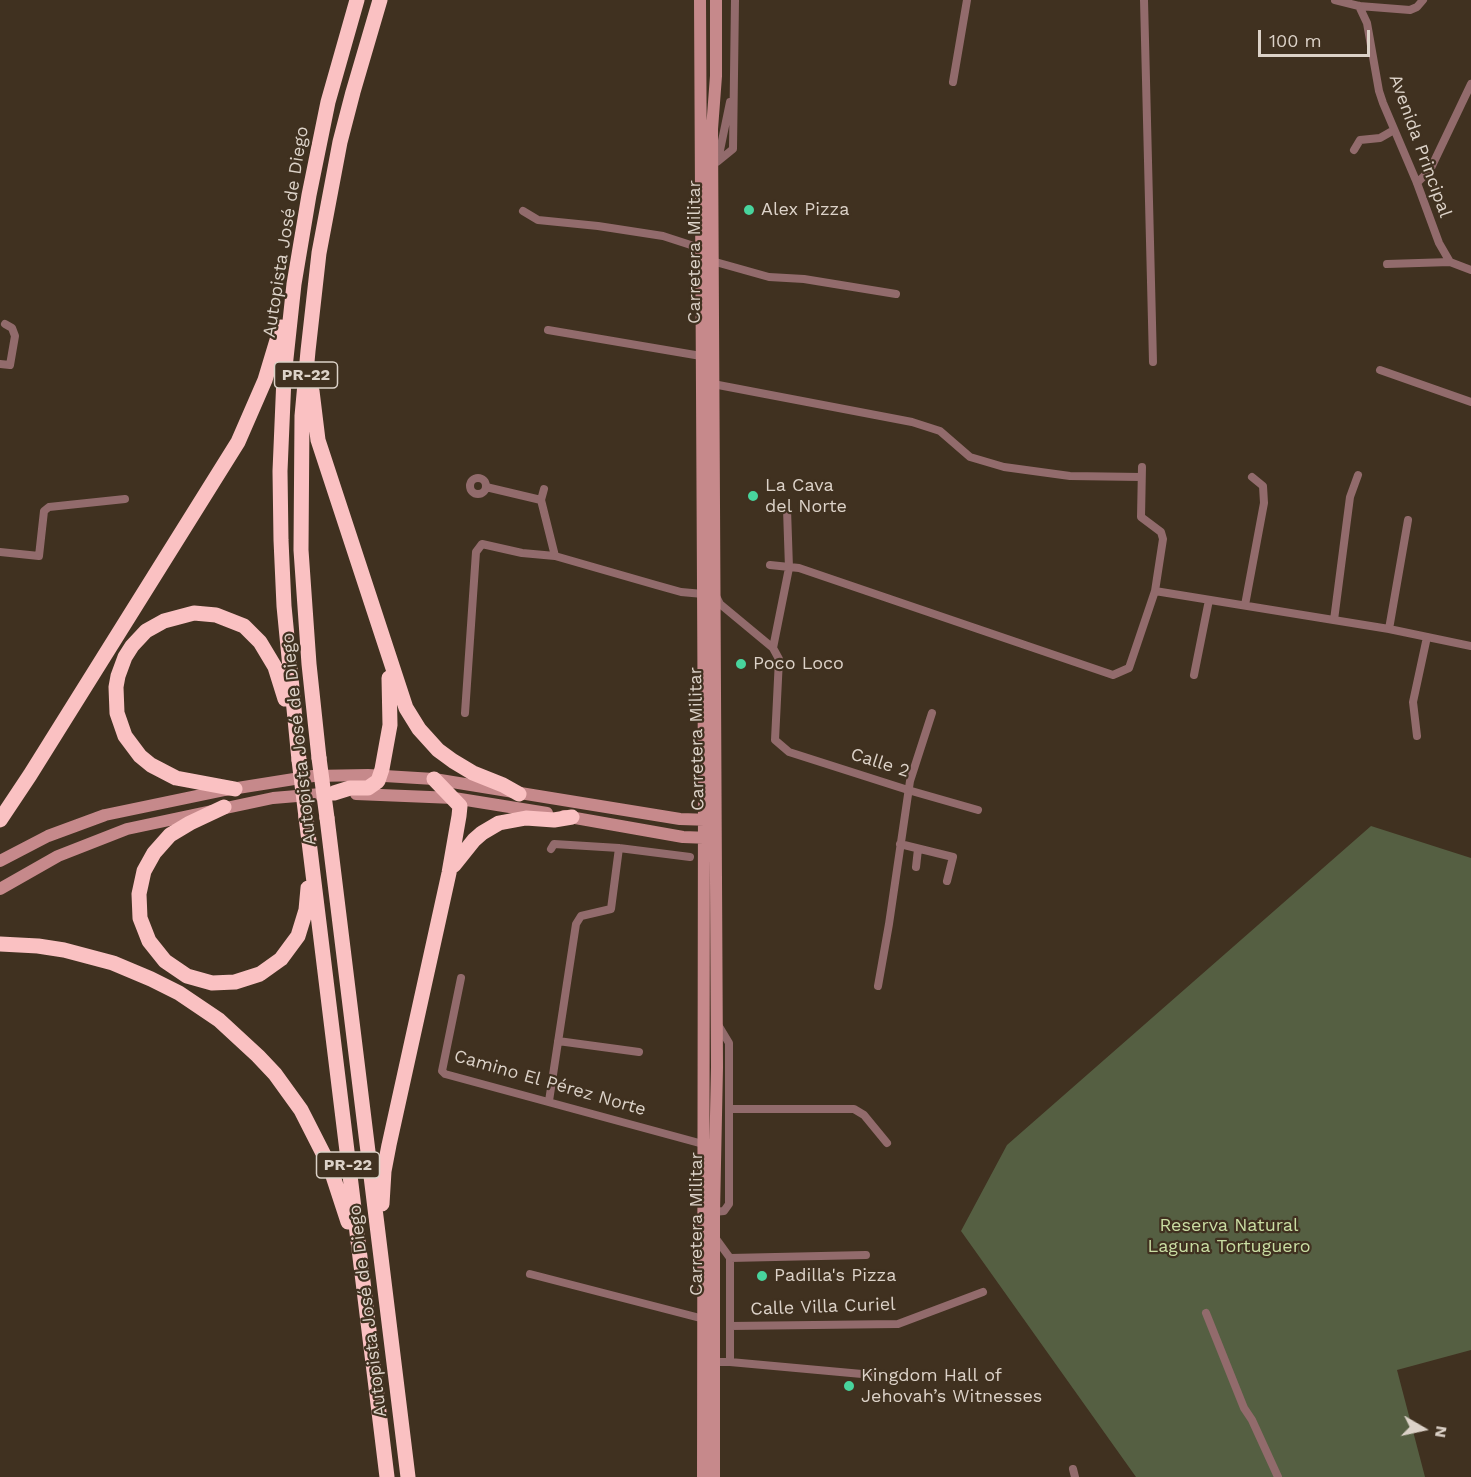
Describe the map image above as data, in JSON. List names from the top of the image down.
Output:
{
  "streets": {
    "highway": ["Autopista José de Diego", "PR-22"],
    "main road": ["Carretera Militar"],
    "street": [
      "Avenida Principal",
      "Calle 2",
      "Camino El Pérez Norte",
      "Calle Villa Curiel"
    ]
  },
  "crossings": [
    ["Carretera Militar", "Camino El Pérez Norte"]
  ],
  "parks": ["Reserva Natural Laguna Tortuguero"],
  "places": [
    "Alex Pizza",
    "La Cava del Norte",
    "Poco Loco",
    "Padilla's Pizza",
    "Kingdom Hall of Jehovah’s Witnesses"
  ],
  "scale_bar": "100 m",
  "north": "right"
}
